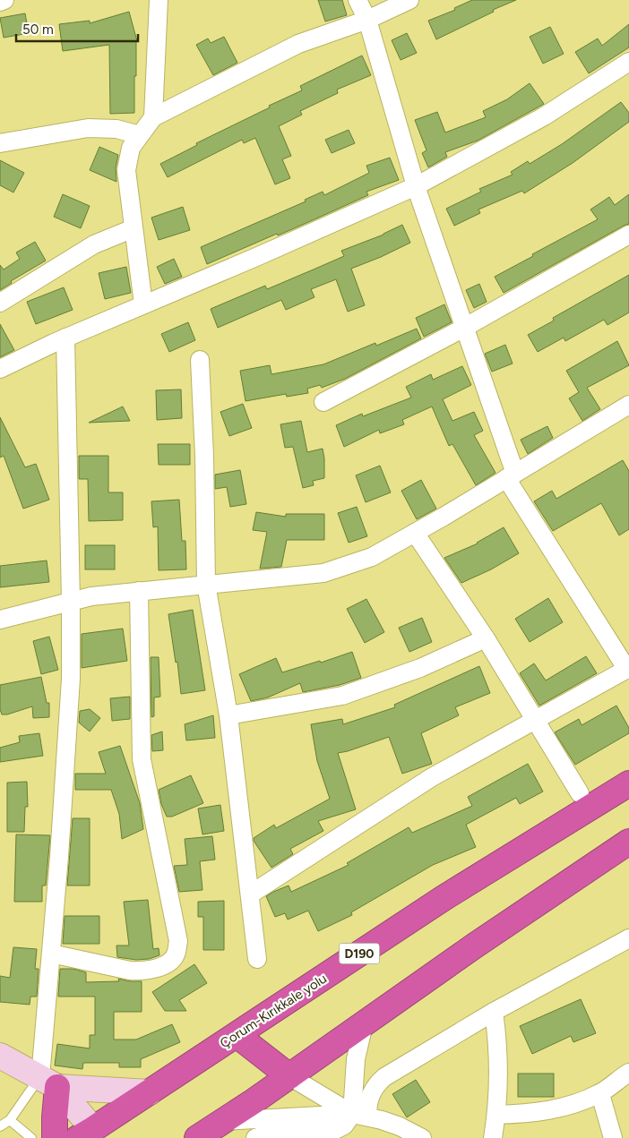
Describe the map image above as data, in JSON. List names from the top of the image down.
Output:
{
  "streets": {
    "highway": ["D190", "Çorum-Kırıkkale yolu"]
  },
  "scale_bar": "50 m"
}
